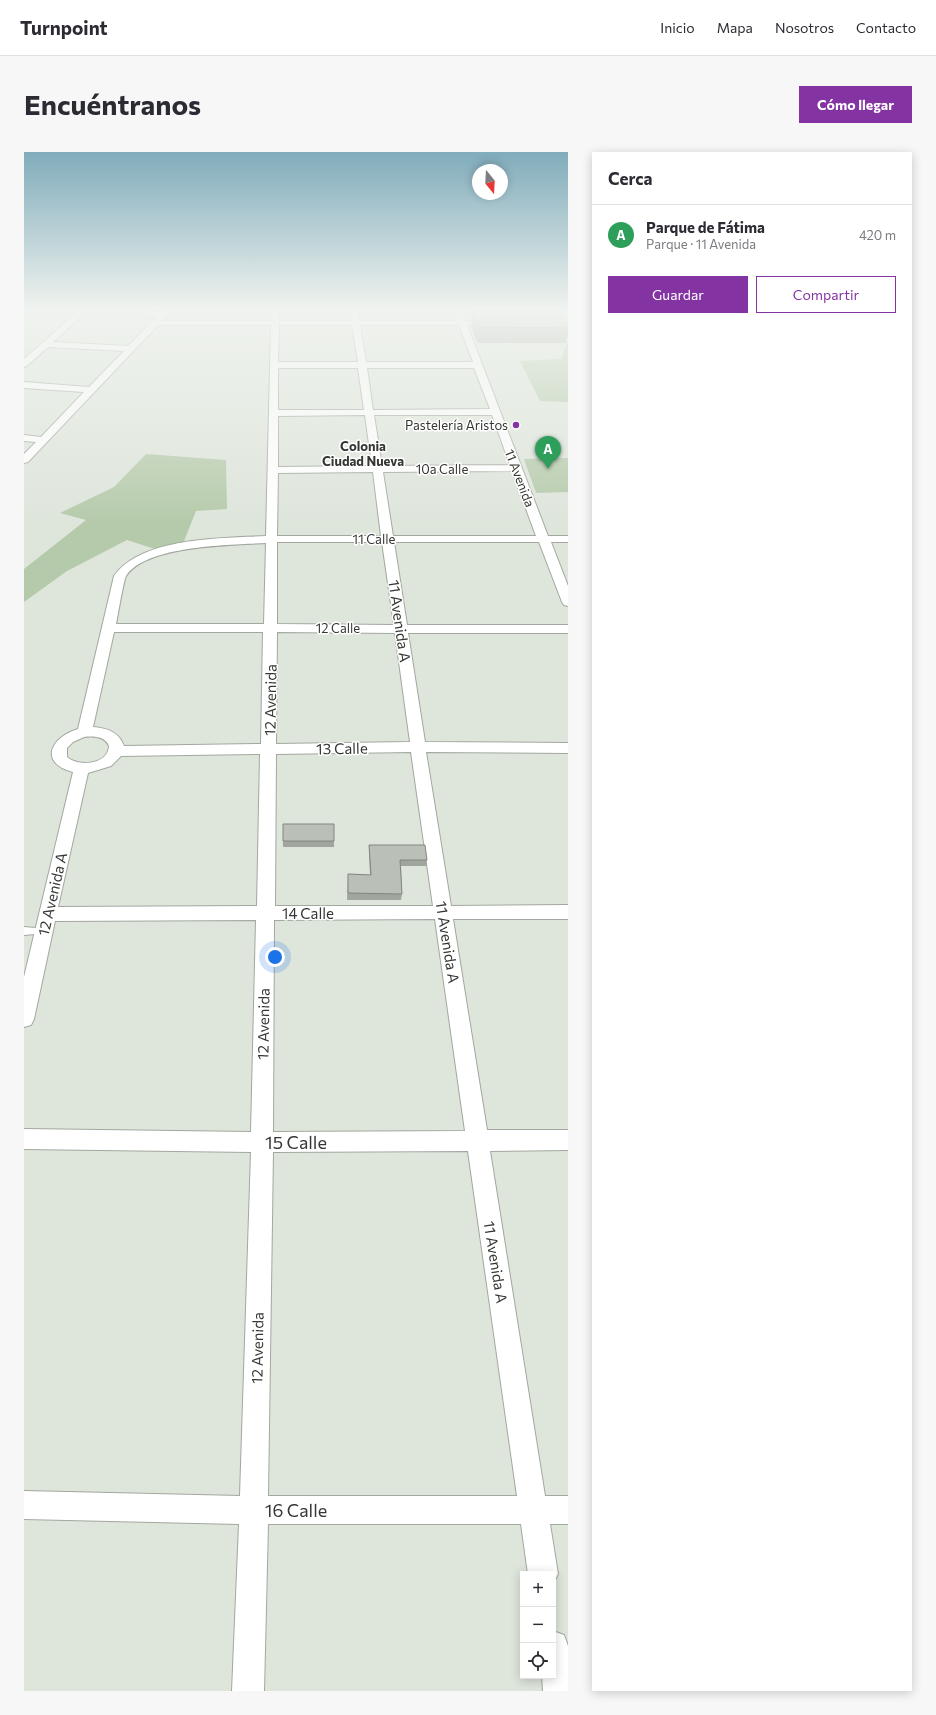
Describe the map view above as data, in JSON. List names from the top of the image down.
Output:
{
  "streets": {
    "street": [
      "10a Calle",
      "11 Avenida",
      "11 Calle",
      "11 Avenida A",
      "12 Calle",
      "12 Avenida",
      "13 Calle",
      "12 Avenida A",
      "14 Calle",
      "15 Calle",
      "16 Calle"
    ]
  },
  "crossings": [
    ["10a Calle", "11 Avenida"],
    ["10a Calle", "11 Avenida A"],
    ["10a Calle", "12 Avenida"],
    ["11 Avenida", "11 Calle"],
    ["11 Calle", "11 Avenida A"],
    ["11 Calle", "12 Calle"],
    ["11 Calle", "12 Avenida"],
    ["11 Avenida A", "12 Calle"],
    ["11 Avenida A", "13 Calle"],
    ["11 Avenida A", "14 Calle"],
    ["11 Avenida A", "15 Calle"],
    ["11 Avenida A", "16 Calle"],
    ["12 Calle", "12 Avenida"],
    ["12 Avenida", "13 Calle"],
    ["12 Avenida", "14 Calle"],
    ["12 Avenida", "15 Calle"],
    ["12 Avenida", "16 Calle"],
    ["13 Calle", "12 Avenida A"],
    ["12 Avenida A", "14 Calle"]
  ],
  "districts": ["Colonia Ciudad Nueva"],
  "places": ["Pastelería Aristos"],
  "north": "bottom",
  "page": {
    "header": "Turnpoint",
    "nav": [
      "Inicio",
      "Mapa",
      "Nosotros",
      "Contacto"
    ],
    "buttons": [
      "Cómo llegar",
      ["Guardar", "Compartir"]
    ],
    "title": "Encuéntranos",
    "heading": "Cerca",
    "list": [
      {
        "mark": "A",
        "name": "Parque de Fátima",
        "note": "Parque · 11 Avenida",
        "value": "420 m"
      }
    ],
    "pins": "A",
    "map_buttons": ["+", "−"]
  }
}
